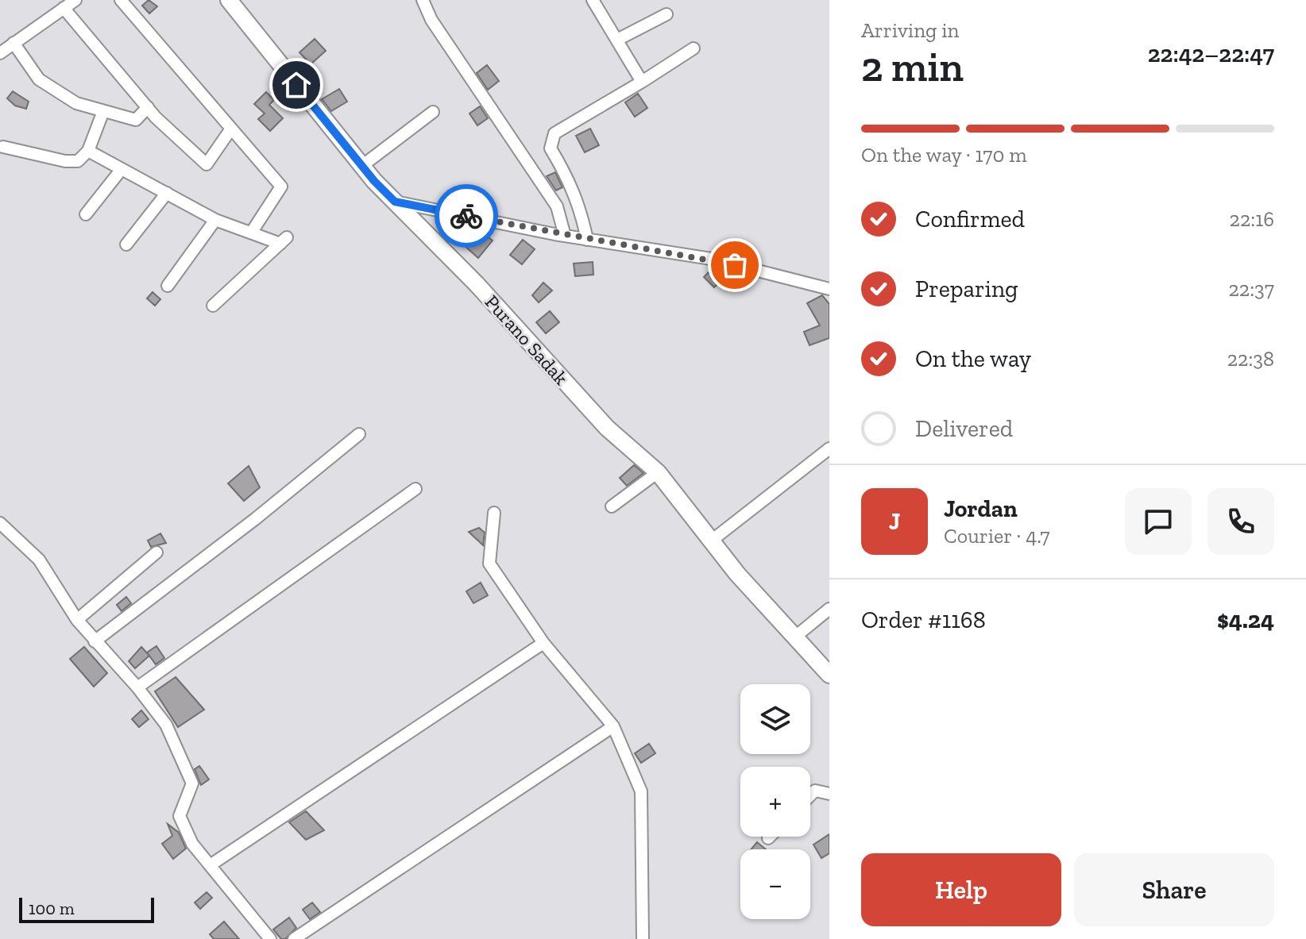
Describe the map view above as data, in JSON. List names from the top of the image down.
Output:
{
  "streets": {
    "main road": ["Purano Sadak"]
  },
  "scale_bar": "100 m",
  "page": {
    "heading": ["2 min", "Arriving in", "22:42–22:47"],
    "panel": [
      "Jordan",
      "Courier · 4.7",
      "Order #1168",
      "$4.24"
    ],
    "bar": "On the way · 170 m",
    "list": [
      ["Confirmed", "22:16"],
      ["Preparing", "22:37"],
      ["On the way", "22:38"],
      "Delivered"
    ],
    "round": "J",
    "map_buttons": ["+", "−"],
    "buttons": ["Help", "Share"],
    "scale": "100 m"
  }
}
